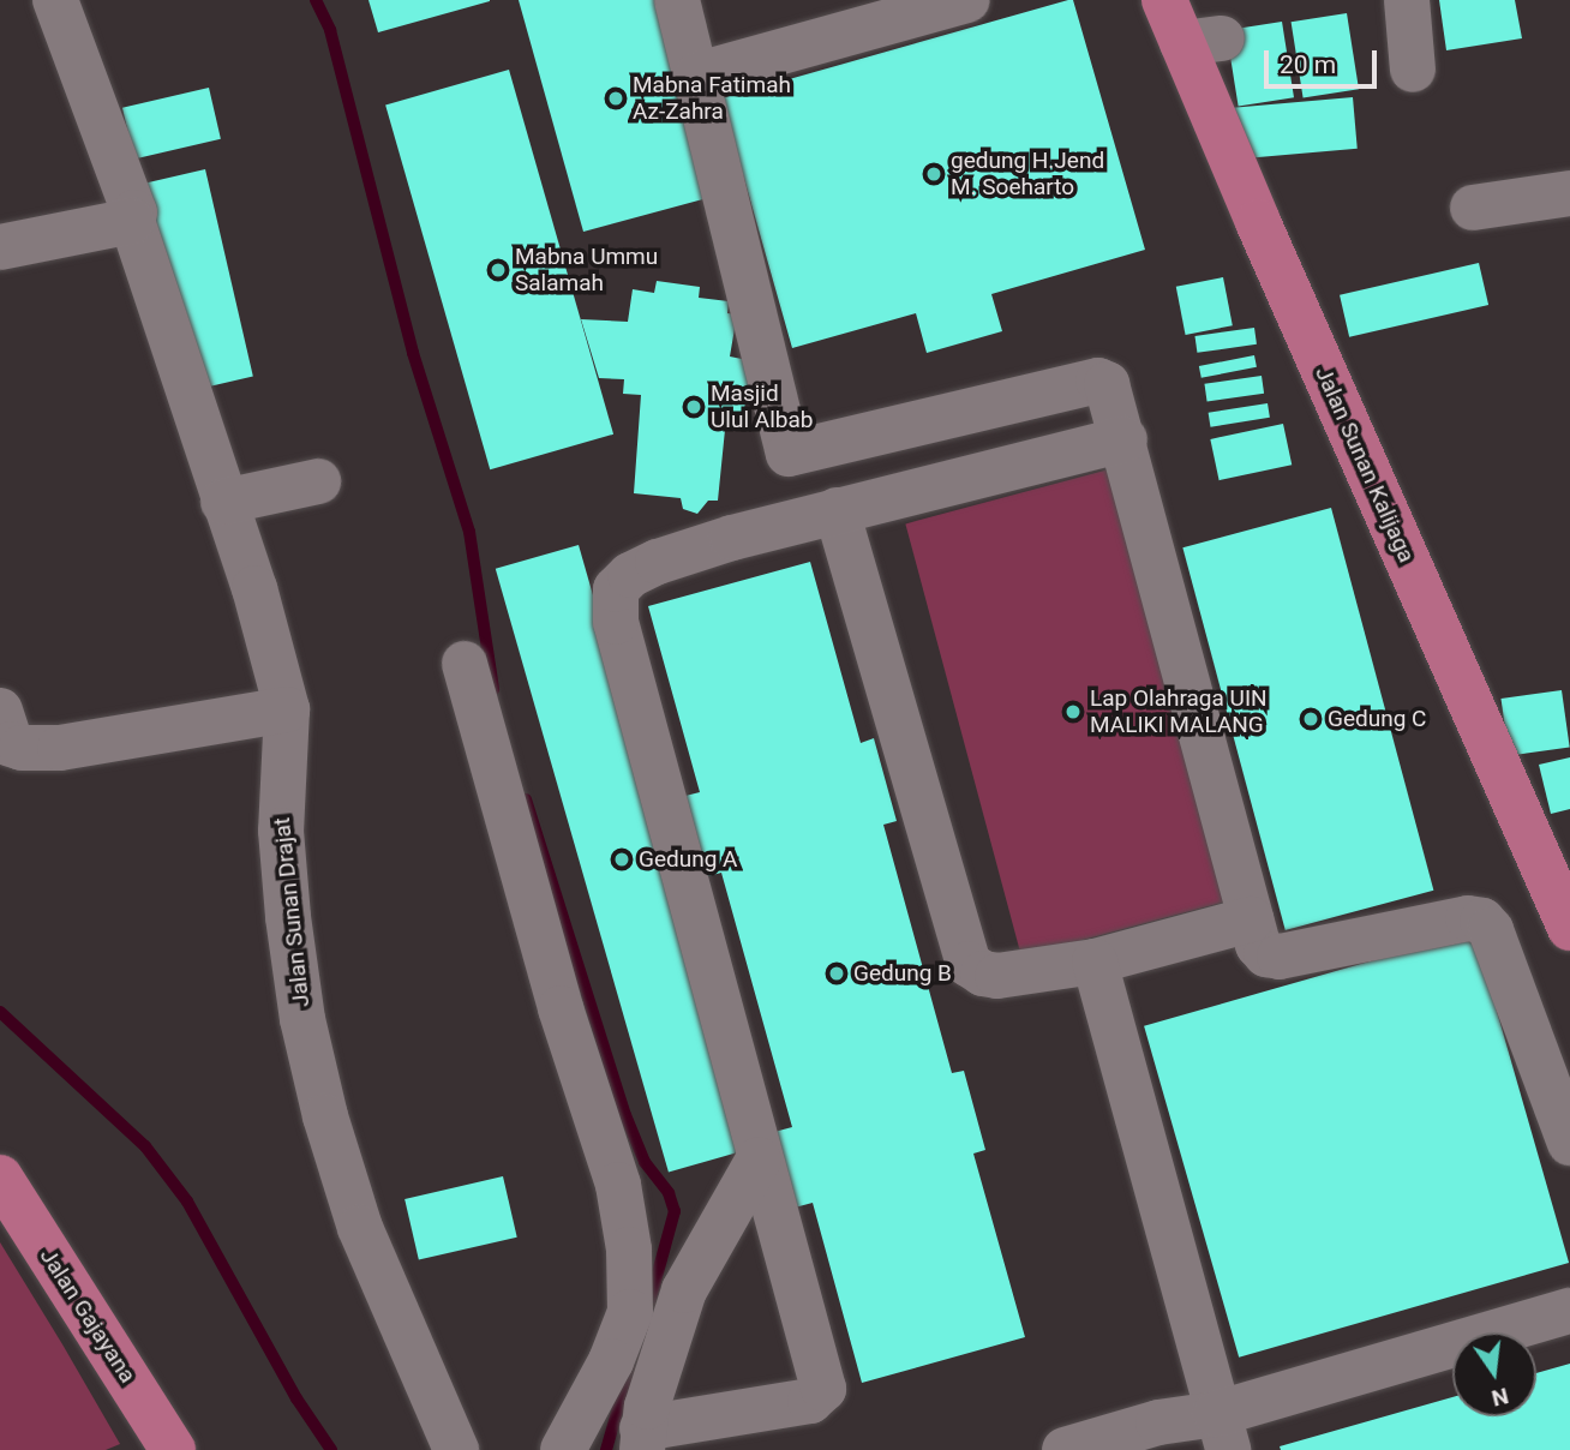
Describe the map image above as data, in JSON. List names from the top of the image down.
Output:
{
  "streets": {
    "main road": ["Jalan Sunan Kalijaga", "Jalan Gajayana"],
    "street": ["Jalan Sunan Drajat"]
  },
  "places": [
    "Mabna Fatimah Az-Zahra",
    "gedung H.Jend M. Soeharto",
    "Mabna Ummu Salamah",
    "Masjid Ulul Albab",
    "Lap Olahraga UIN MALIKI MALANG",
    "Gedung C",
    "Gedung A",
    "Gedung B"
  ],
  "scale_bar": "20 m",
  "north": "bottom"
}
